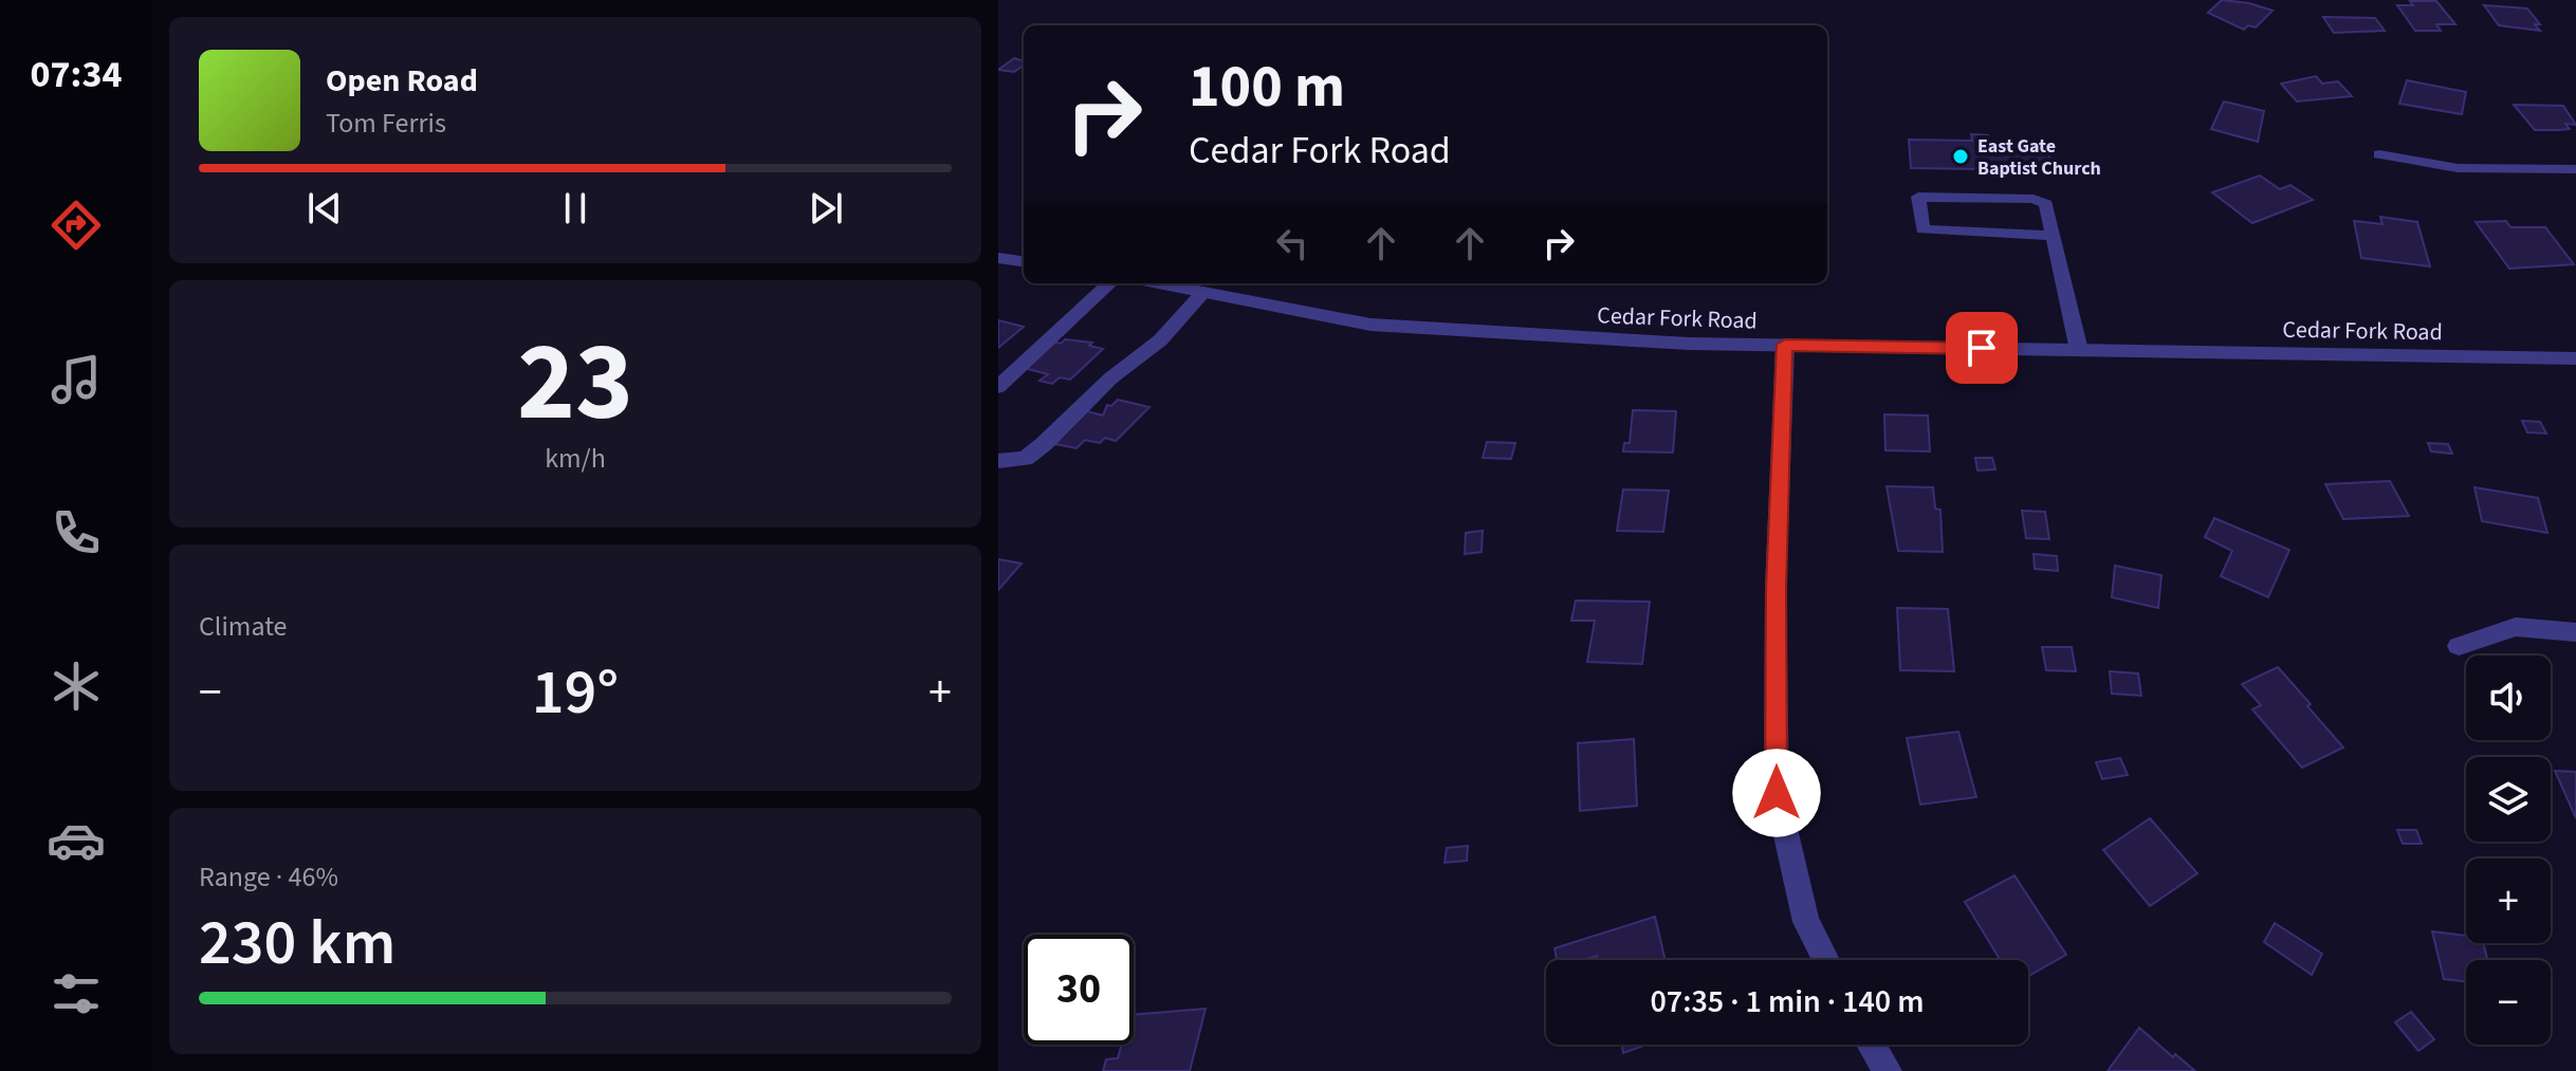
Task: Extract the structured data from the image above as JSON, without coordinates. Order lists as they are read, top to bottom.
{
  "streets": {
    "street": ["Cedar Fork Road"]
  },
  "places": ["East Gate Baptist Church"],
  "page": {
    "tabs": "07:34",
    "turn": ["100 m", "Cedar Fork Road"],
    "song": ["Open Road", "Tom Ferris"],
    "tile": [
      ["23", "km/h"],
      "Climate",
      ["Range · 46%", "230 km"]
    ],
    "map_buttons": ["+", "−"],
    "heat": ["−", "19°", "+"],
    "limit": "30",
    "trip": "07:35 · 1 min · 140 m"
  }
}
